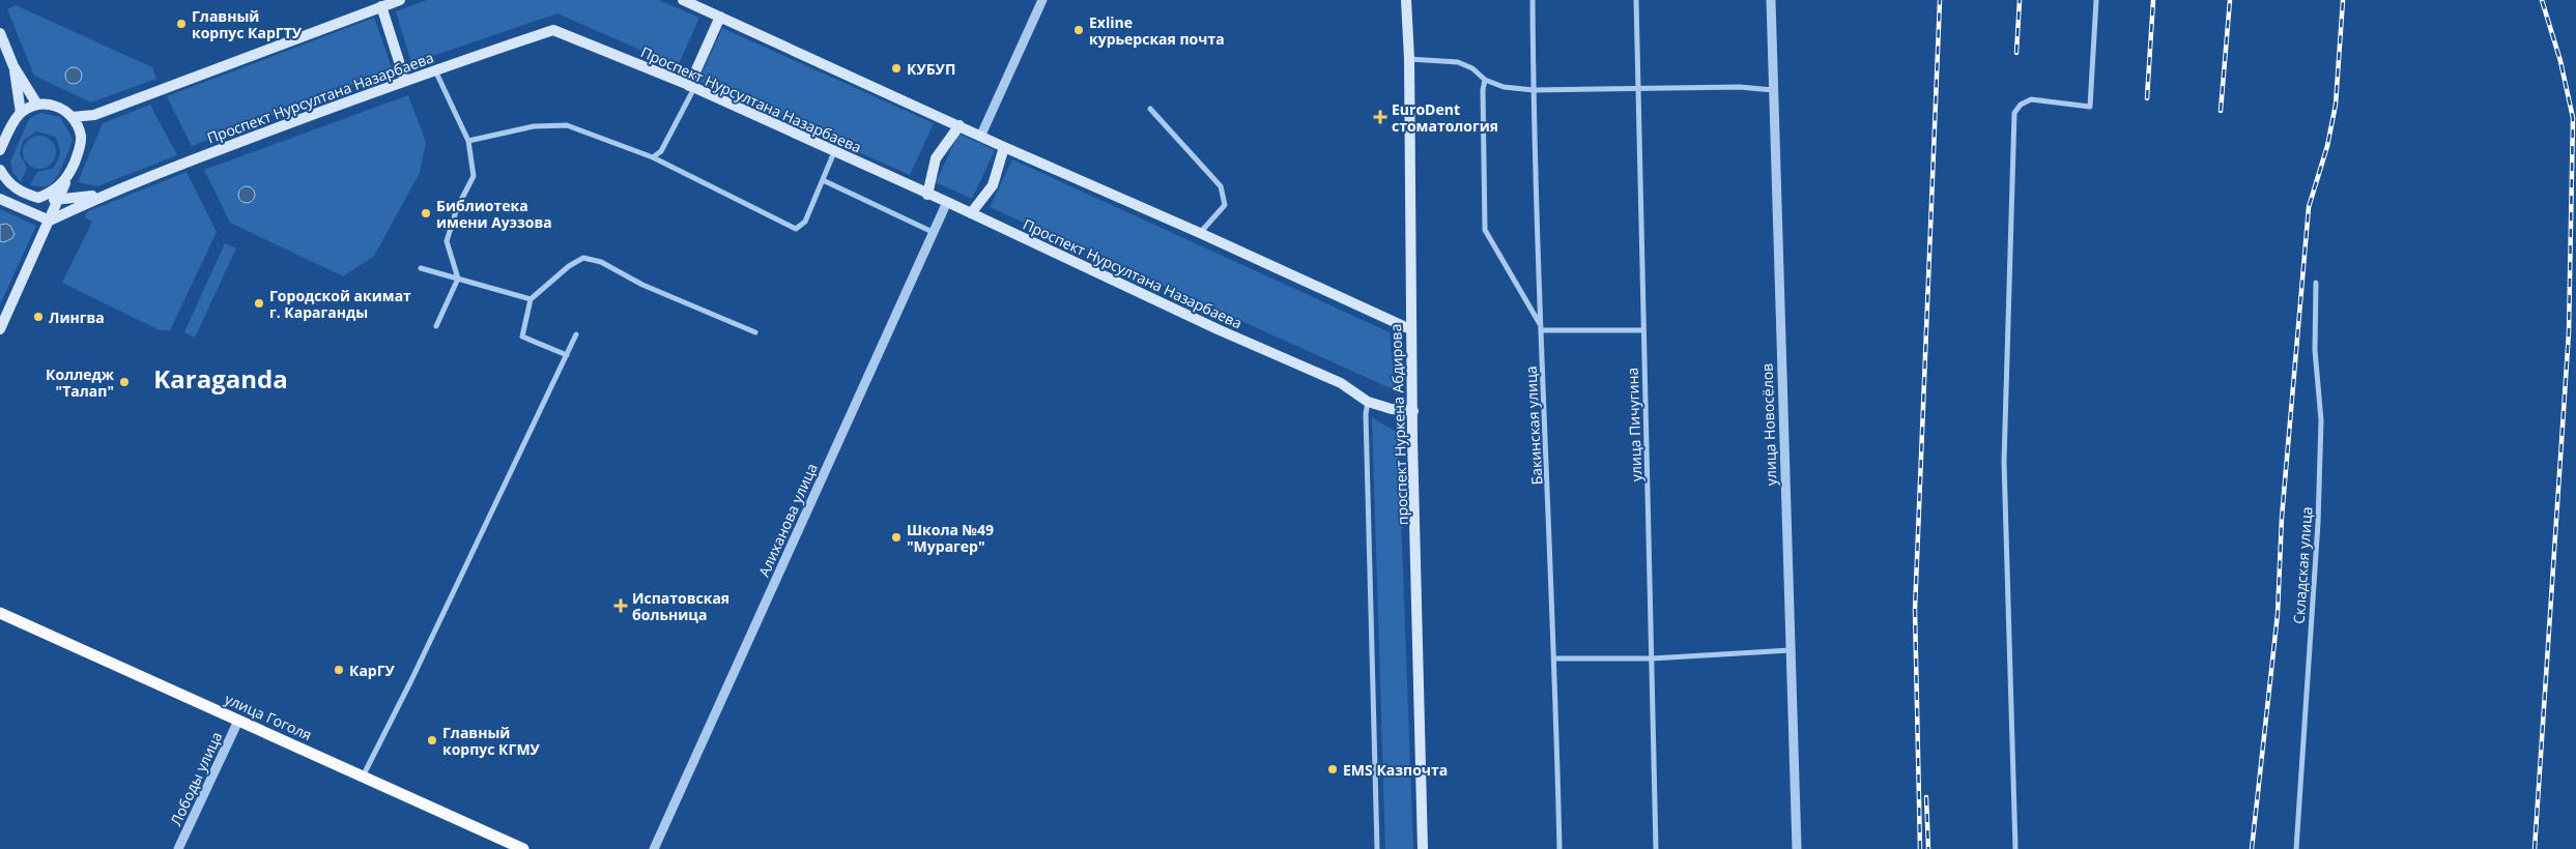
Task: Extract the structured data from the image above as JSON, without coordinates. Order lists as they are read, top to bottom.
{
  "streets": {
    "highway": ["улица Гоголя"],
    "main road": ["Проспект Нурсултана Назарбаева", "проспект Нуркена Абдирова"],
    "street": [
      "улица Пичугина",
      "улица Новосёлов",
      "Бакинская улица",
      "Алиханова улица",
      "Складская улица",
      "Лободы улица"
    ]
  },
  "crossings": [
    ["Проспект Нурсултана Назарбаева", "проспект Нуркена Абдирова"],
    ["Проспект Нурсултана Назарбаева", "Алиханова улица"],
    ["улица Гоголя", "Лободы улица"]
  ],
  "districts": ["Karaganda"],
  "places": {
    "other": [
      "Главный корпус КарГТУ",
      "Exline курьерская почта",
      "КУБУП",
      "Библиотека имени Ауэзова",
      "Городской акимат г. Караганды",
      "Лингва",
      "Колледж \"Талап\"",
      "Школа №49 \"Мурагер\"",
      "КарГУ",
      "Главный корпус КГМУ",
      "EMS Казпочта"
    ],
    "health": ["EuroDent стоматология", "Испатовская больница"]
  }
}
